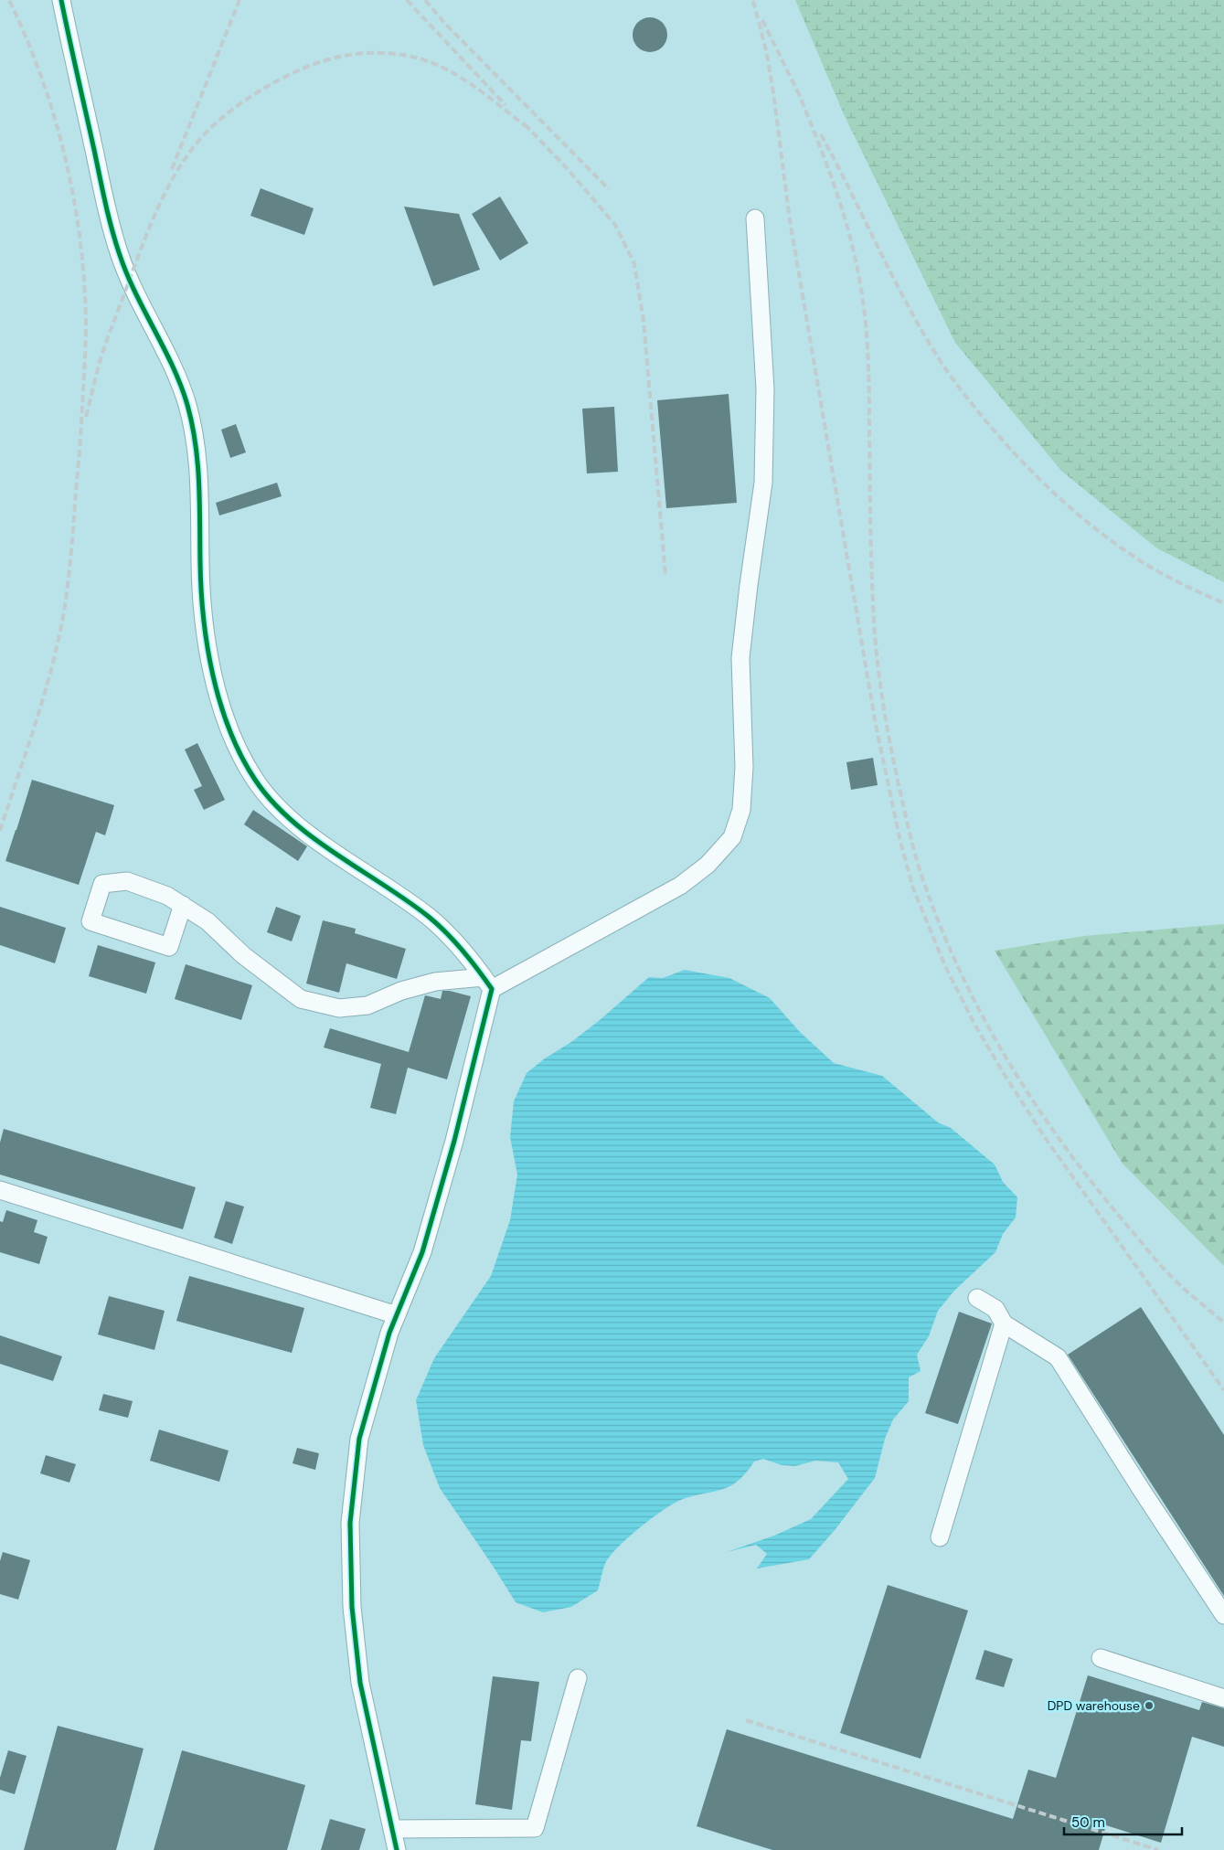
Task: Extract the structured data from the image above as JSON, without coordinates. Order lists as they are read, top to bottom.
{
  "places": ["DPD warehouse"],
  "scale_bar": "50 m"
}
